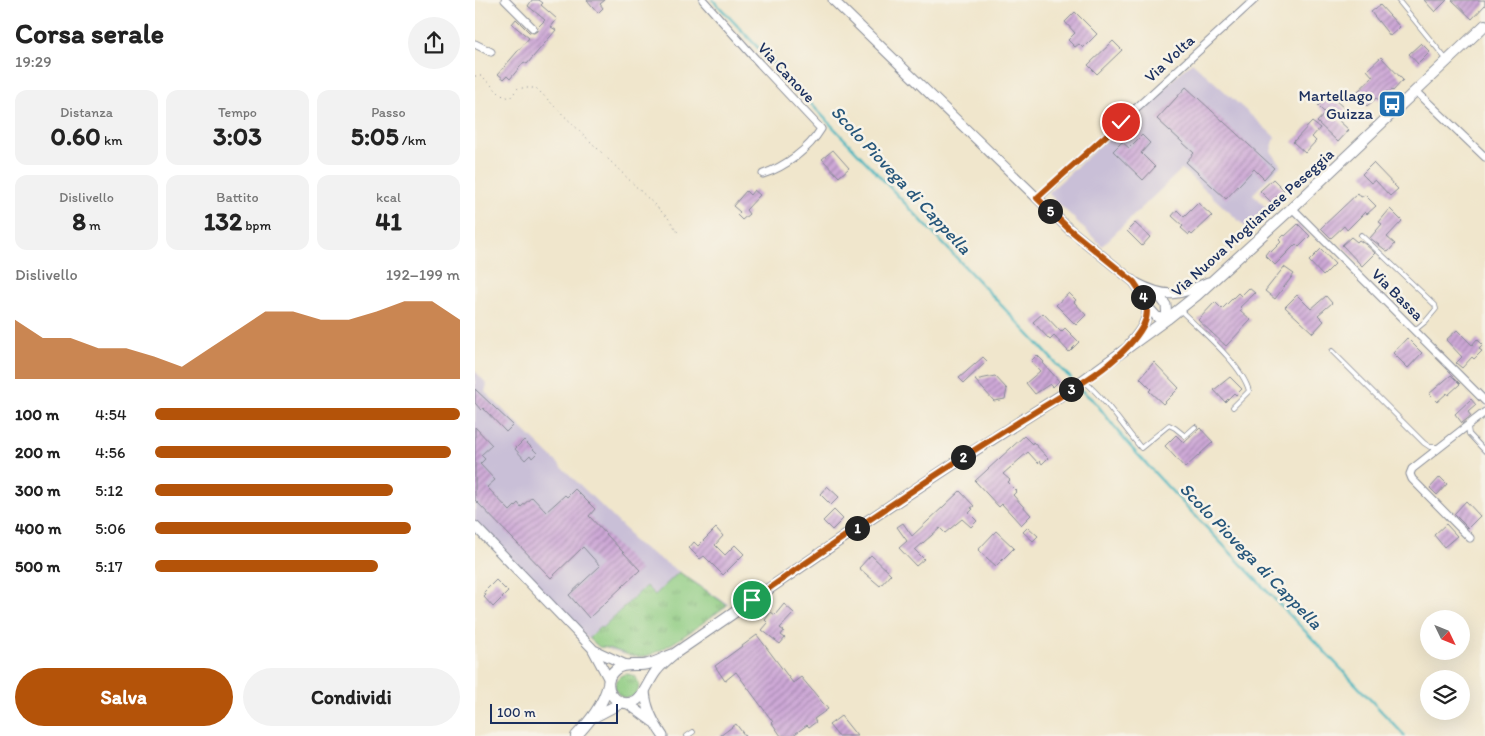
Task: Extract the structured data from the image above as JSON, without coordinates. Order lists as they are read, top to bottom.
{
  "streets": {
    "main road": ["Via Nuova Moglianese Peseggia"],
    "street": ["Via Volta", "Via Canove", "Via Bassa"]
  },
  "crossings": [
    ["Via Nuova Moglianese Peseggia", "Via Bassa"]
  ],
  "water": ["Scolo Piovega di Cappella"],
  "places": {
    "bus stop": ["Martellago Guizza"]
  },
  "scale_bar": "100 m",
  "north": "bottom right",
  "page": {
    "heading": ["Corsa serale", "19:29"],
    "stats": [
      ["Distanza", "0.60 km"],
      ["Tempo", "3:03"],
      ["Passo", "5:05 /km"],
      ["Dislivello", "8 m"],
      ["Battito", "132 bpm"],
      ["kcal", "41"]
    ],
    "pins": [
      "5",
      "4",
      "3",
      "2",
      "1"
    ],
    "chart": ["Dislivello", "192–199 m"],
    "list": [
      {
        "name": "100 m",
        "note": "4:54"
      },
      {
        "name": "200 m",
        "note": "4:56"
      },
      {
        "name": "300 m",
        "note": "5:12"
      },
      {
        "name": "400 m",
        "note": "5:06"
      },
      {
        "name": "500 m",
        "note": "5:17"
      }
    ],
    "buttons": ["Salva", "Condividi"],
    "scale": "100 m"
  }
}
